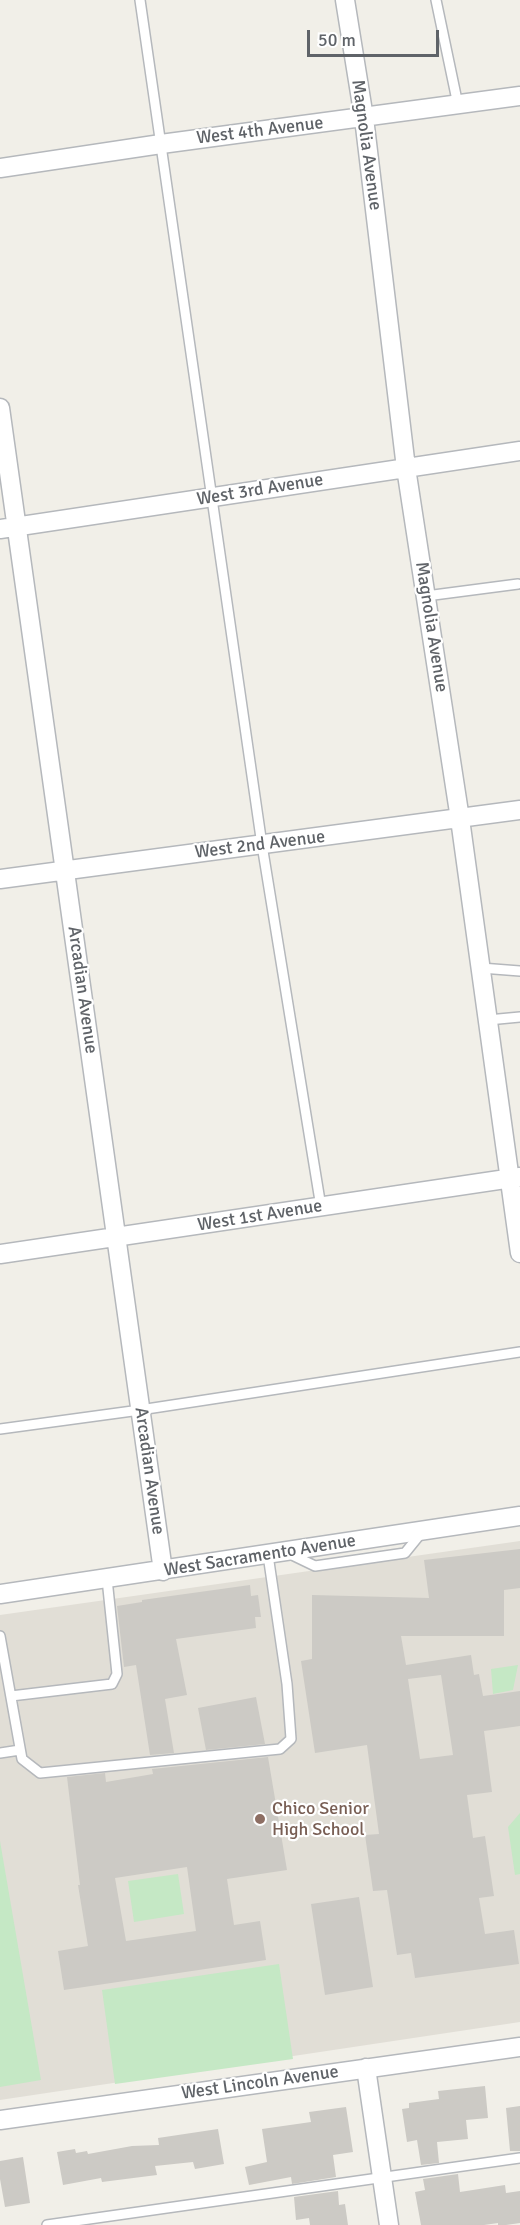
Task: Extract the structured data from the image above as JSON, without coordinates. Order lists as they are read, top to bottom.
{
  "streets": {
    "street": [
      "West 4th Avenue",
      "Magnolia Avenue",
      "West 3rd Avenue",
      "West 2nd Avenue",
      "Arcadian Avenue",
      "West 1st Avenue",
      "West Sacramento Avenue",
      "West Lincoln Avenue"
    ]
  },
  "crossings": [
    ["West 4th Avenue", "Magnolia Avenue"],
    ["Magnolia Avenue", "West 3rd Avenue"],
    ["Magnolia Avenue", "West 2nd Avenue"],
    ["Magnolia Avenue", "West 1st Avenue"],
    ["West 3rd Avenue", "Arcadian Avenue"],
    ["West 2nd Avenue", "Arcadian Avenue"],
    ["Arcadian Avenue", "West 1st Avenue"],
    ["Arcadian Avenue", "West Sacramento Avenue"]
  ],
  "places": ["Chico Senior High School"],
  "scale_bar": "50 m"
}
